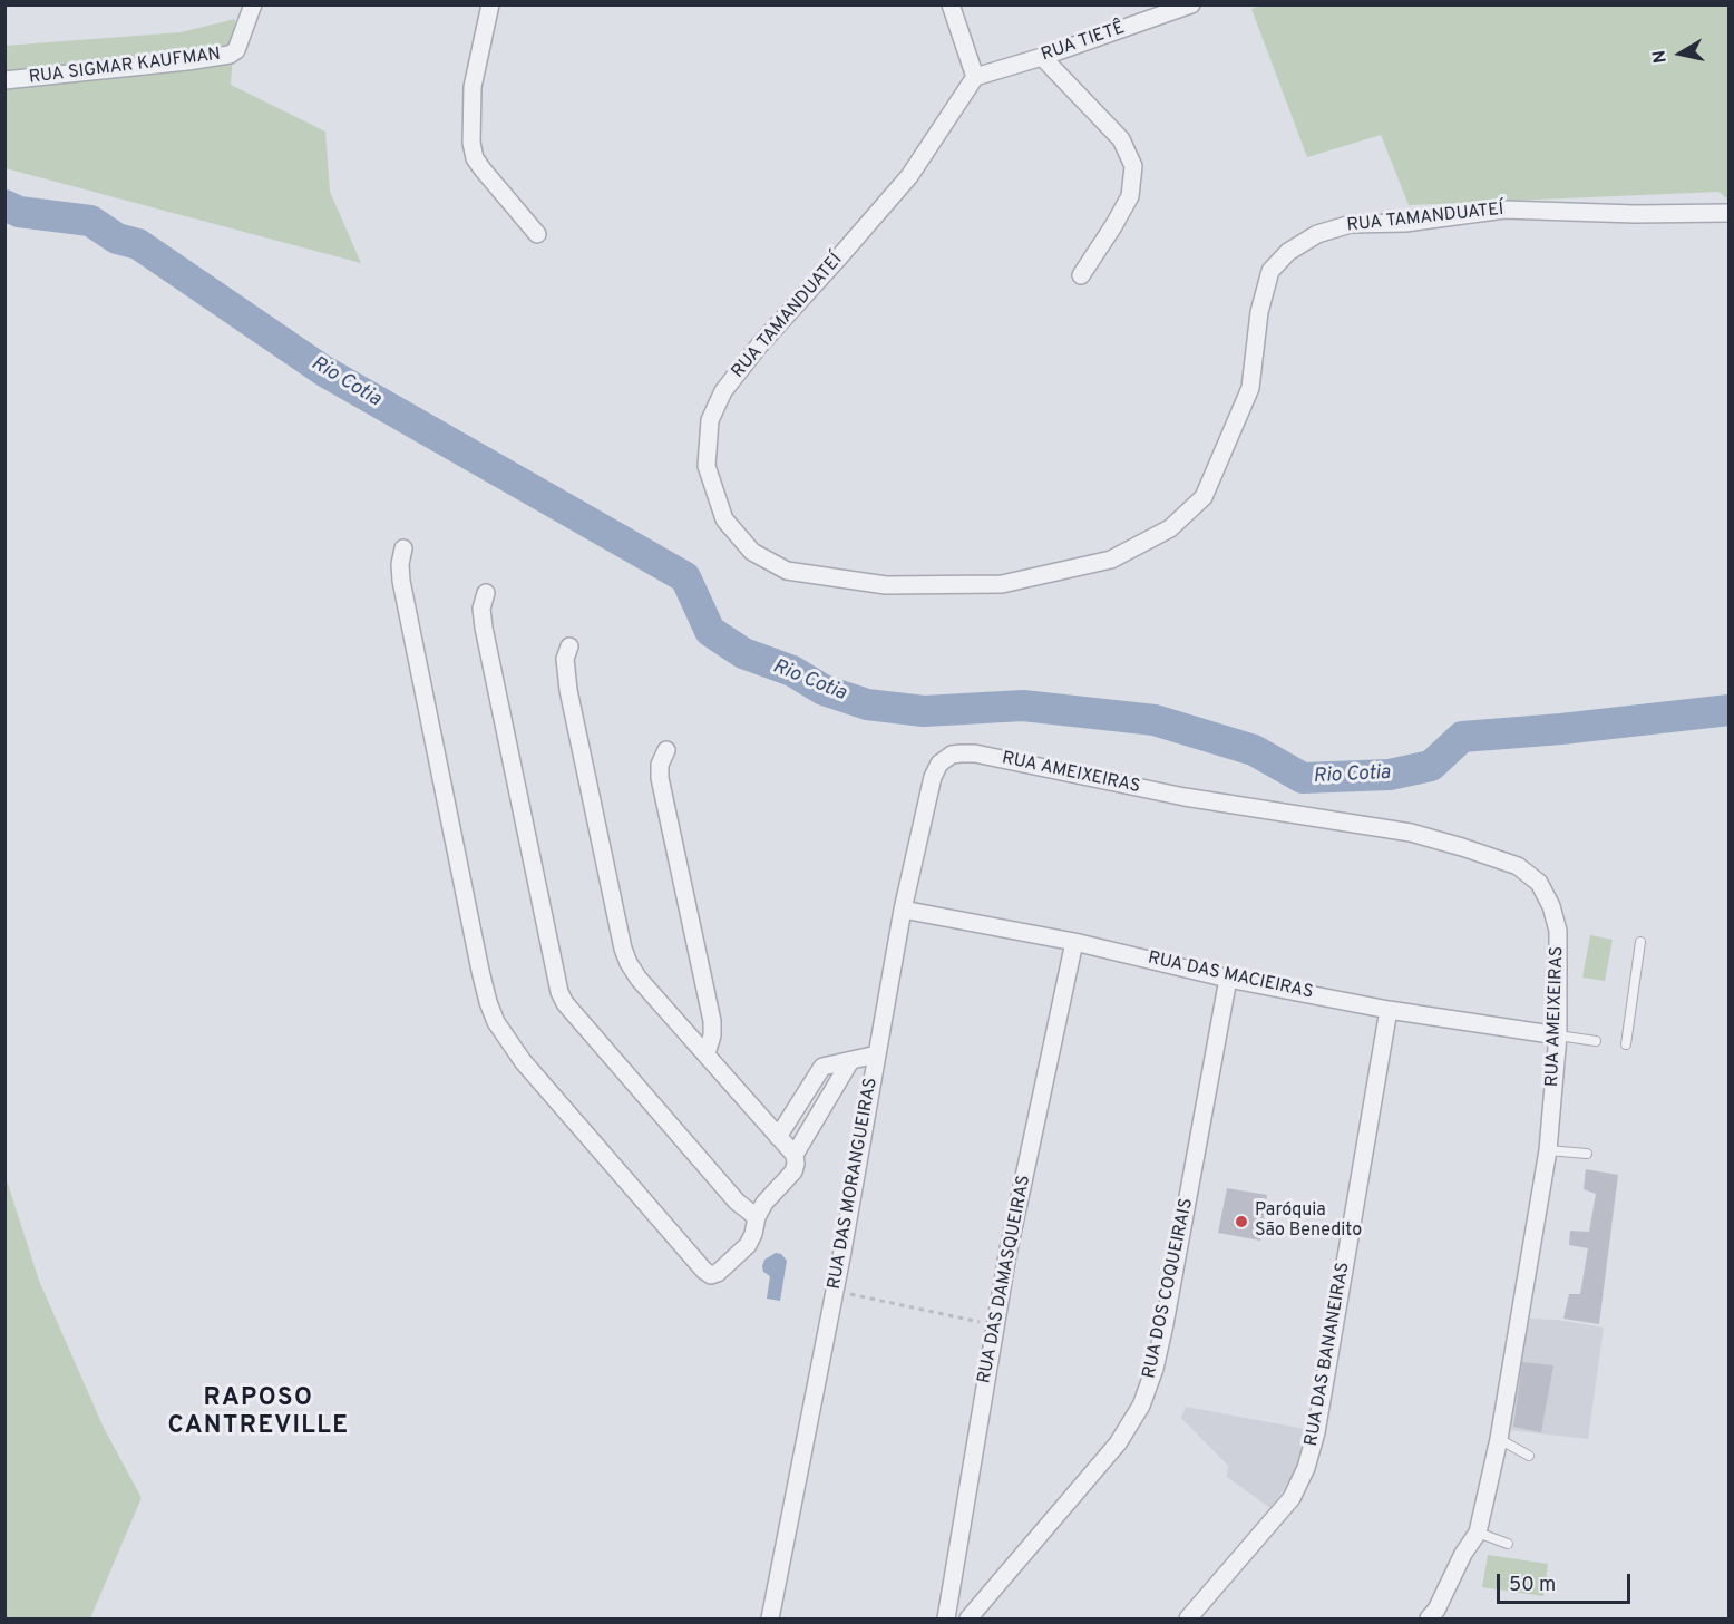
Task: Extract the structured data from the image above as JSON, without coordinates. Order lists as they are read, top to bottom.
{
  "streets": {
    "street": [
      "RUA TIETÊ",
      "RUA SIGMAR KAUFMAN",
      "RUA TAMANDUATEÍ",
      "RUA AMEIXEIRAS",
      "RUA DAS MACIEIRAS",
      "RUA DAS MORANGUEIRAS",
      "RUA DAS DAMASQUEIRAS",
      "RUA DOS COQUEIRAIS",
      "RUA DAS BANANEIRAS"
    ]
  },
  "crossings": [
    ["RUA TIETÊ", "RUA TAMANDUATEÍ"],
    ["RUA AMEIXEIRAS", "RUA DAS MACIEIRAS"],
    ["RUA AMEIXEIRAS", "RUA DAS MORANGUEIRAS"],
    ["RUA DAS MACIEIRAS", "RUA DAS MORANGUEIRAS"],
    ["RUA DAS MACIEIRAS", "RUA DAS DAMASQUEIRAS"],
    ["RUA DAS MACIEIRAS", "RUA DOS COQUEIRAIS"],
    ["RUA DAS MACIEIRAS", "RUA DAS BANANEIRAS"]
  ],
  "districts": ["RAPOSO CANTREVILLE"],
  "water": ["Rio Cotia"],
  "places": ["Paróquia São Benedito"],
  "scale_bar": "50 m",
  "north": "left"
}
